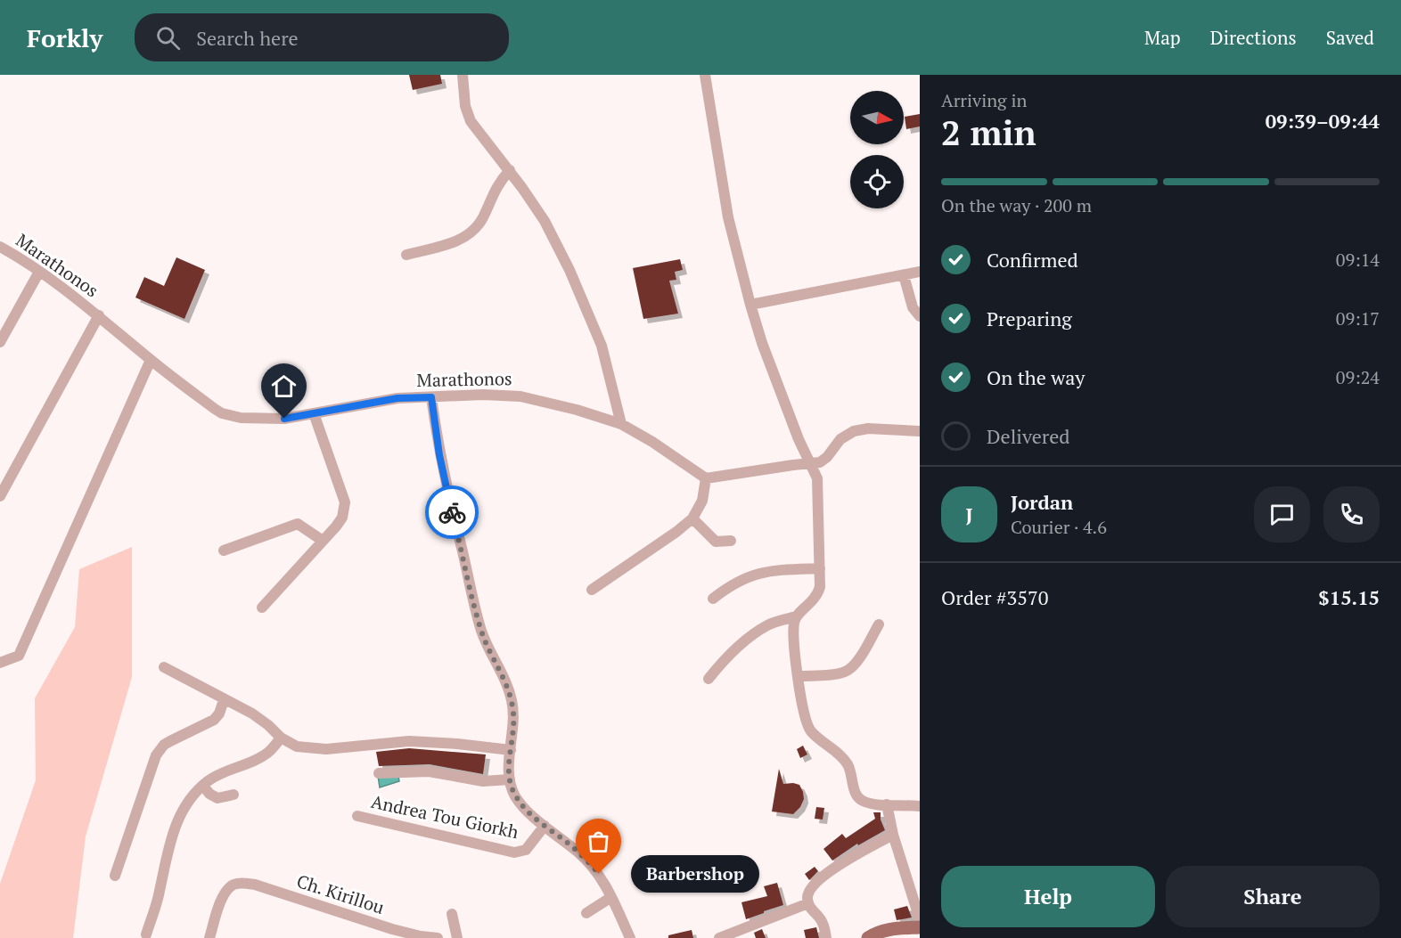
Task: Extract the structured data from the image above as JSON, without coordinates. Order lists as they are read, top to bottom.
{
  "streets": {
    "street": ["Marathonos", "Andrea Tou Giorkh", "Ch. Kirillou"]
  },
  "places": ["Barbershop"],
  "north": "right",
  "page": {
    "header": "Forkly",
    "search": "Search here",
    "nav": ["Map", "Directions", "Saved"],
    "heading": ["2 min", "Arriving in", "09:39–09:44"],
    "panel": [
      "Jordan",
      "Courier · 4.6",
      "Order #3570",
      "$15.15"
    ],
    "bar": "On the way · 200 m",
    "list": [
      ["Confirmed", "09:14"],
      ["Preparing", "09:17"],
      ["On the way", "09:24"],
      "Delivered"
    ],
    "round": "J",
    "bubble": "Barbershop",
    "buttons": ["Help", "Share"]
  }
}
